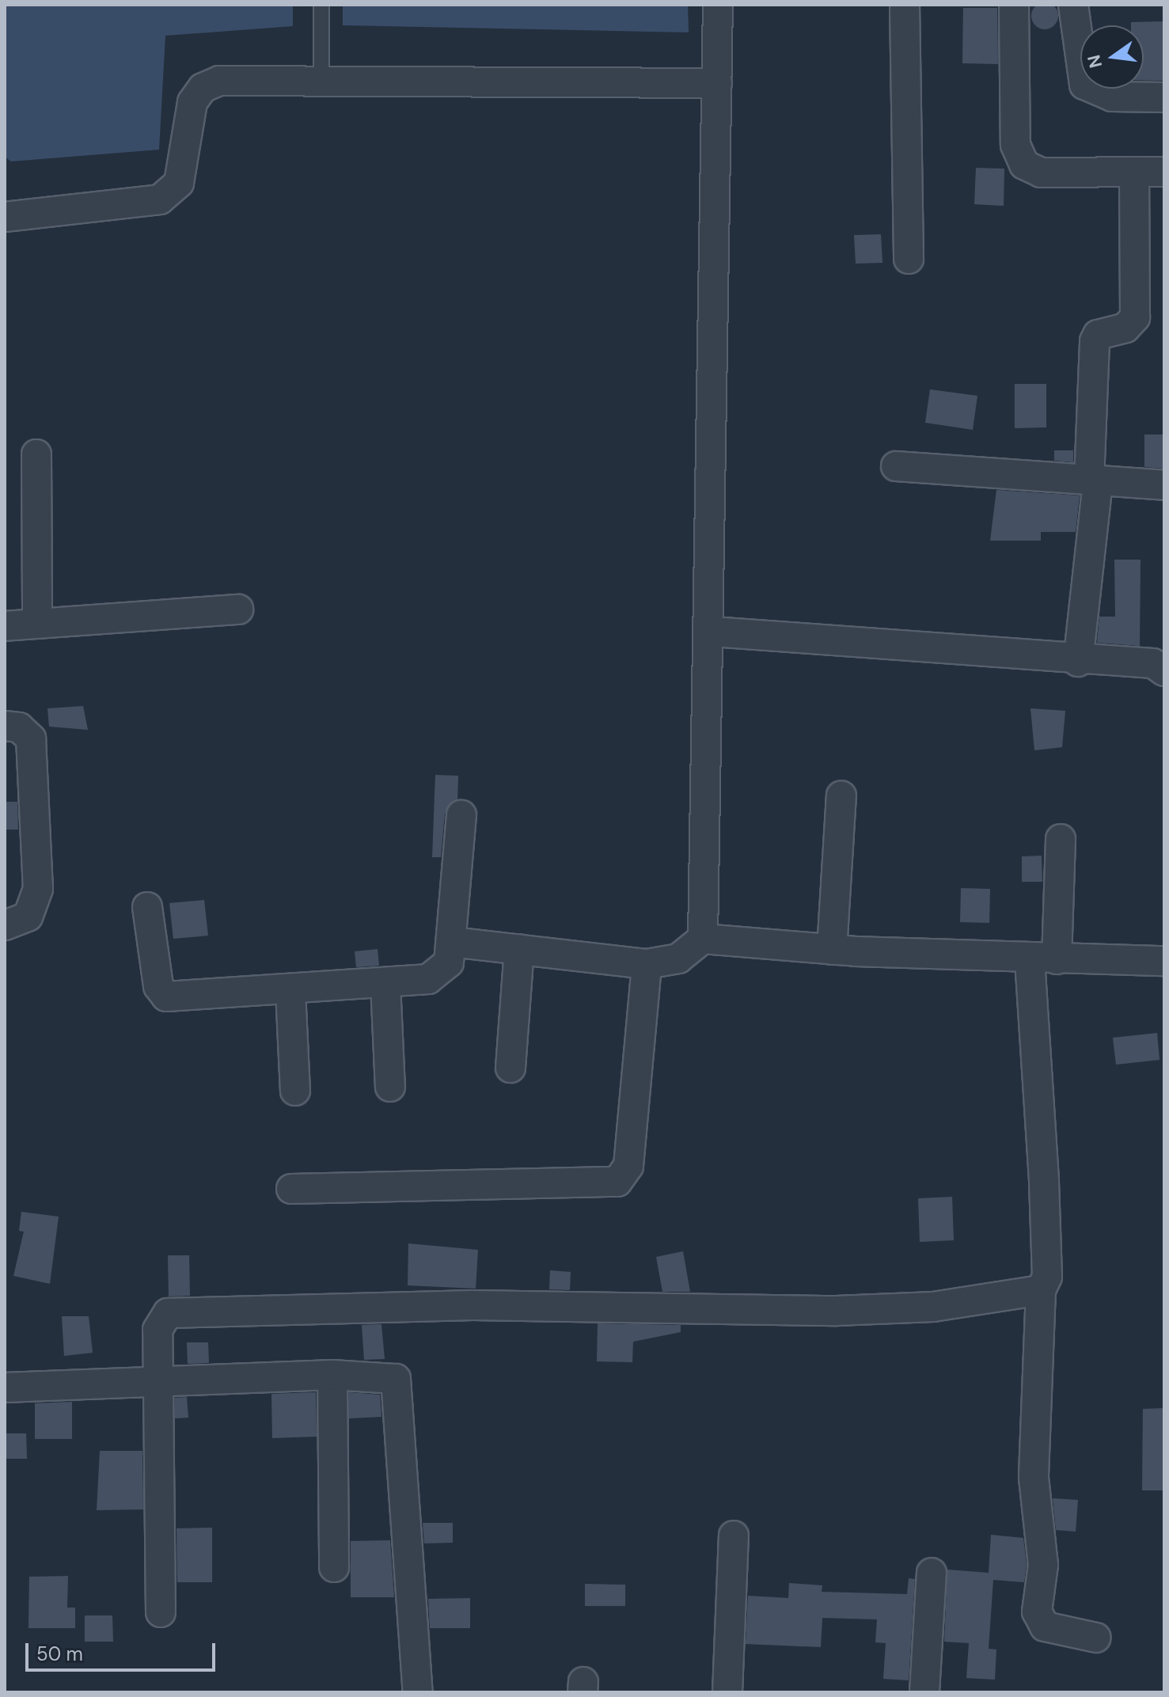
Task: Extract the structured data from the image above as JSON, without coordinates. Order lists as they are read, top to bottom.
{
  "scale_bar": "50 m",
  "north": "left"
}
